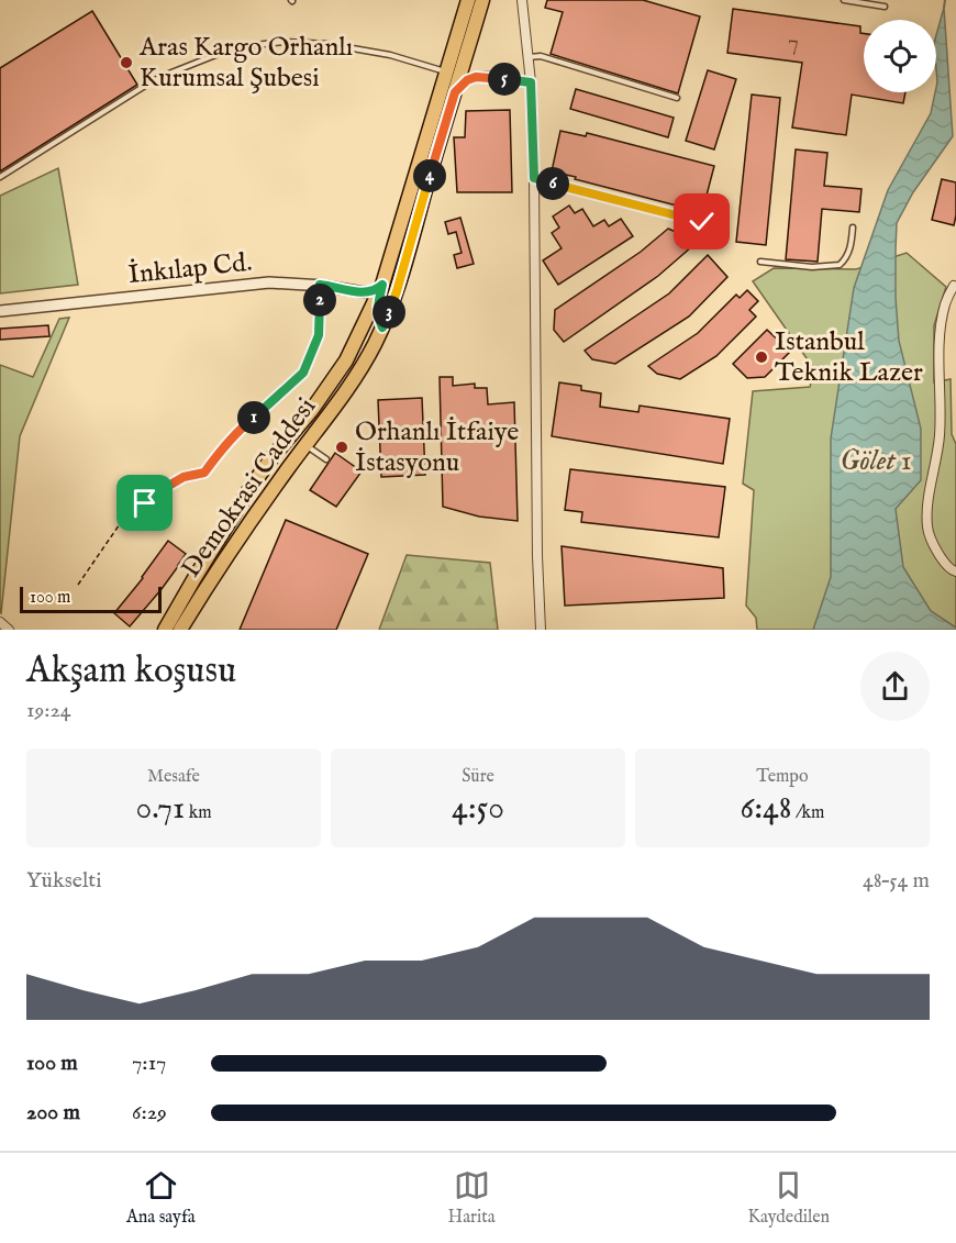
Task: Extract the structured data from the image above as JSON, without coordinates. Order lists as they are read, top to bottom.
{
  "streets": {
    "main road": ["Demokrasi Caddesi"],
    "street": ["İnkılap Cd."]
  },
  "crossings": [
    ["İnkılap Cd.", "Demokrasi Caddesi"]
  ],
  "water": ["Gölet 1"],
  "places": ["Aras Kargo Orhanlı Kurumsal Şubesi", "Istanbul Teknik Lazer", "Orhanlı İtfaiye İstasyonu"],
  "house_numbers": ["7"],
  "scale_bar": "100 m",
  "page": {
    "pins": [
      "5",
      "4",
      "6",
      "2",
      "3",
      "1"
    ],
    "scale": "100 m",
    "heading": ["Akşam koşusu", "19:24"],
    "stats": [
      ["Mesafe", "0.71 km"],
      ["Süre", "4:50"],
      ["Tempo", "6:48 /km"]
    ],
    "chart": ["Yükselti", "48–54 m"],
    "list": [
      {
        "name": "100 m",
        "note": "7:17"
      },
      {
        "name": "200 m",
        "note": "6:29"
      }
    ],
    "tabs": ["Ana sayfa", "Harita", "Kaydedilen"]
  }
}
